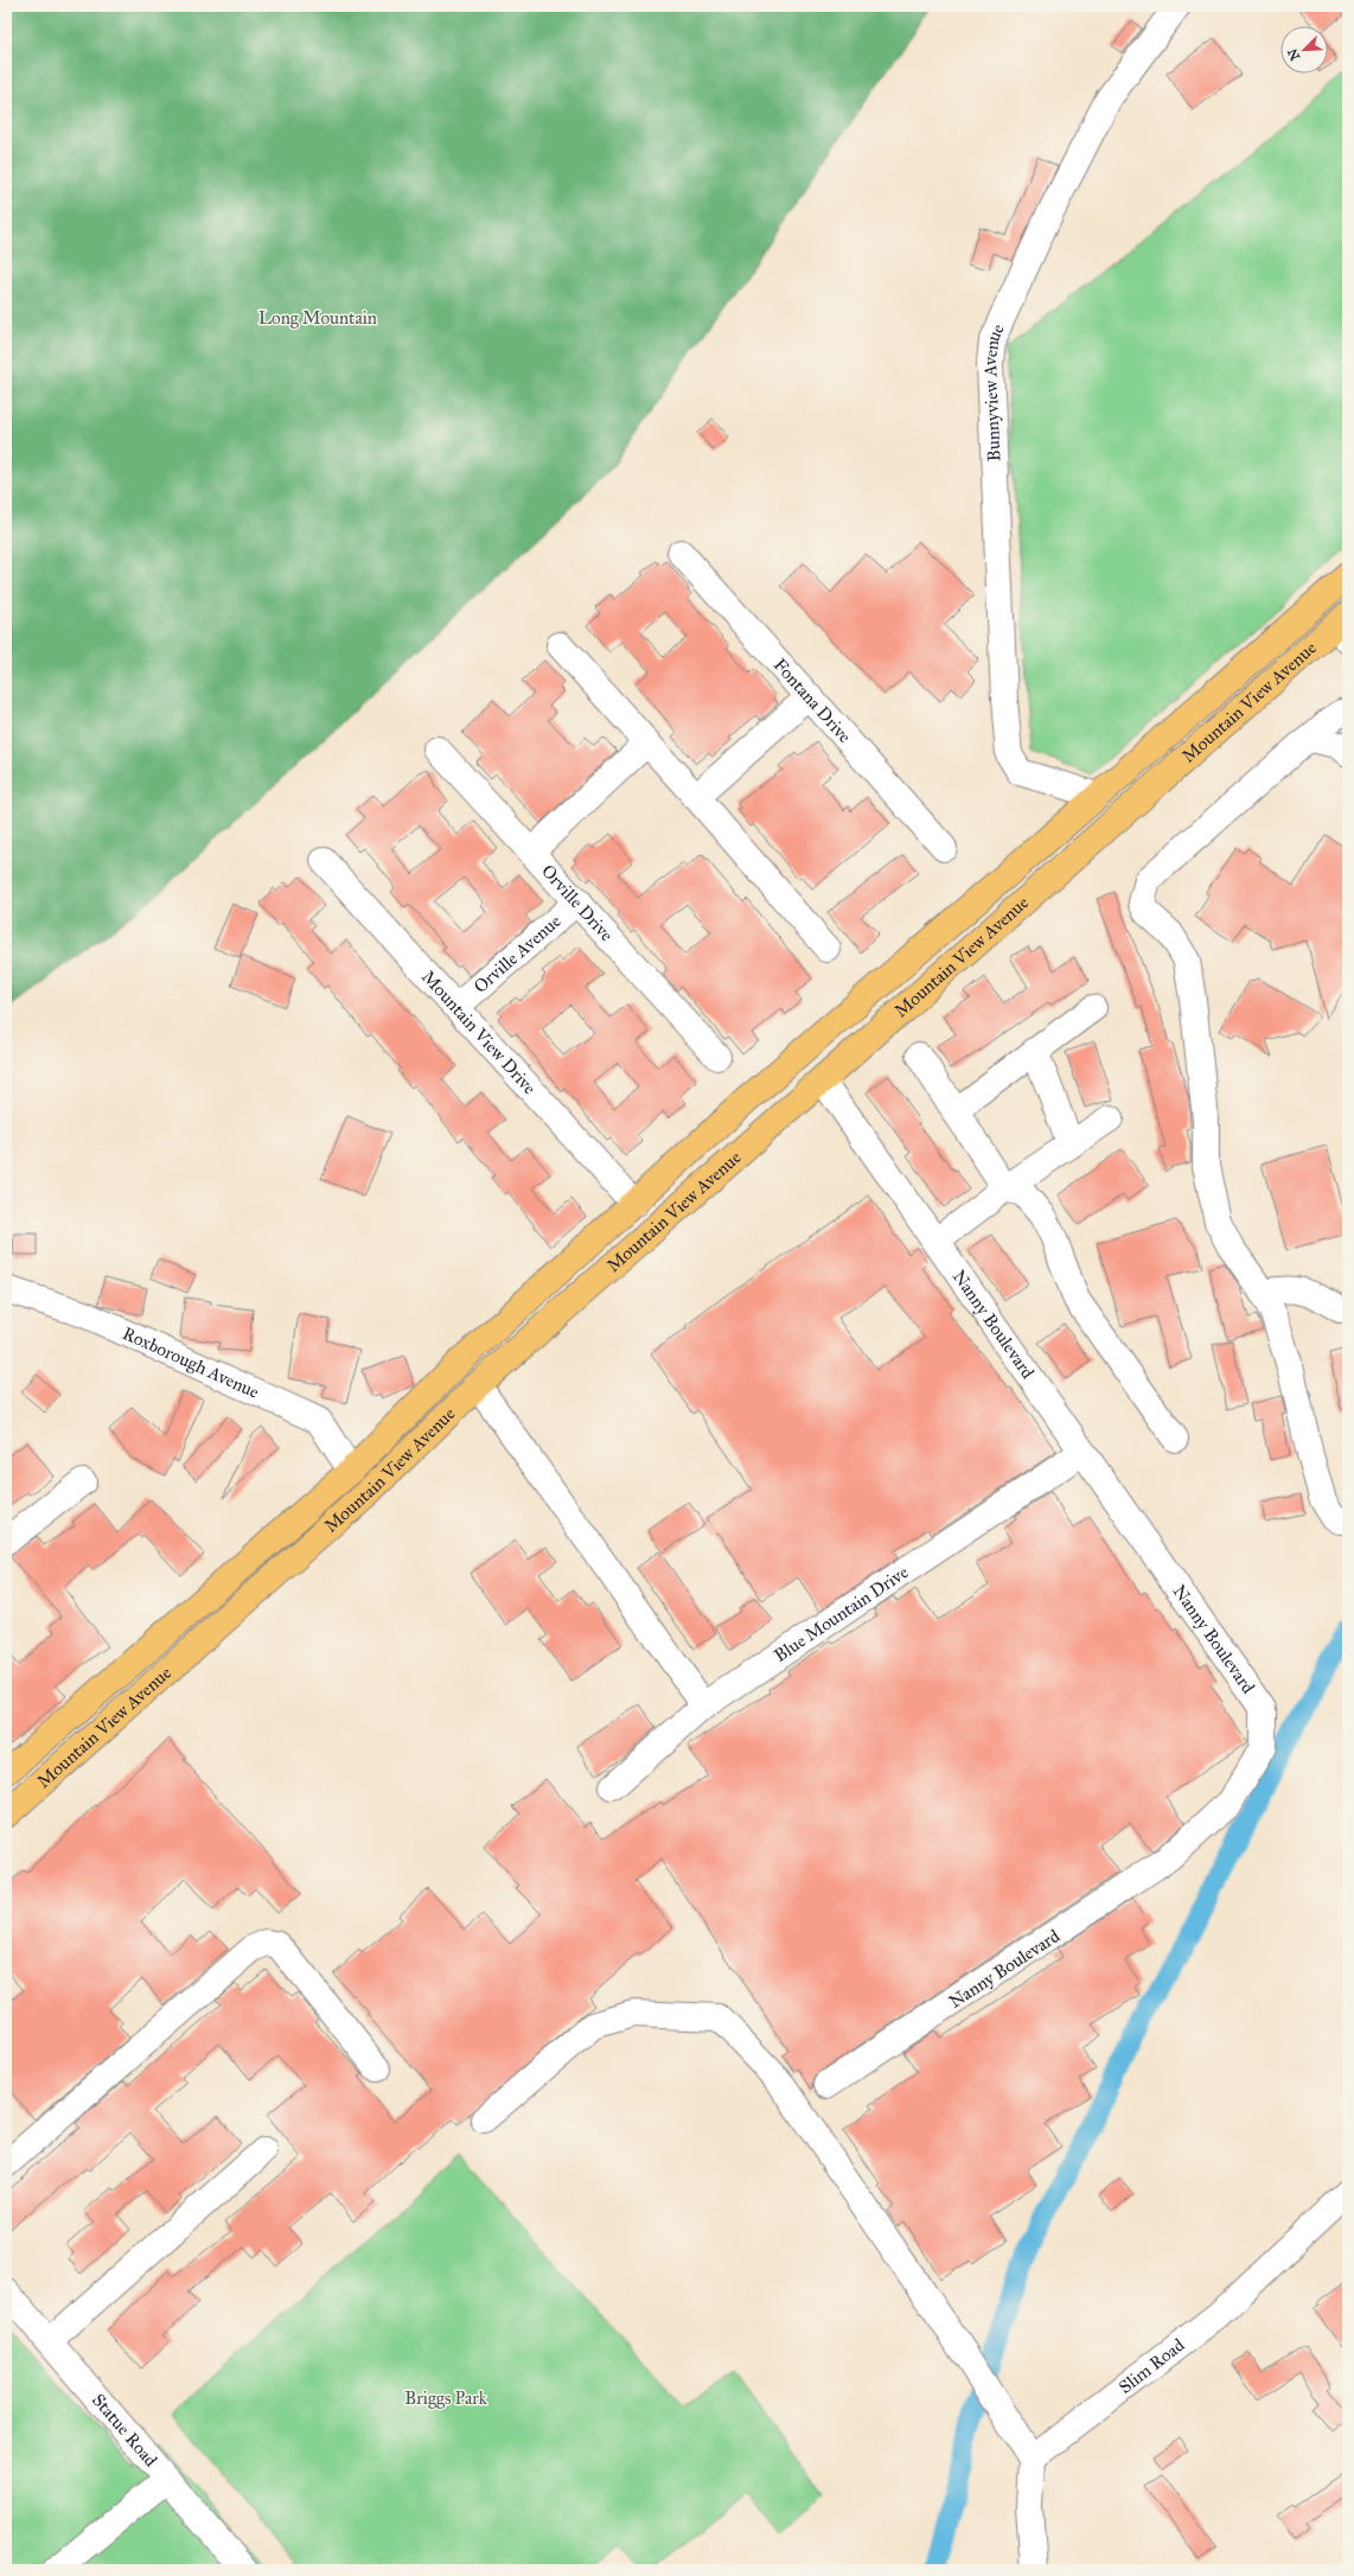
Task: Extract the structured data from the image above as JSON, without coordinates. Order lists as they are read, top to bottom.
{
  "streets": {
    "main road": ["Mountain View Avenue"],
    "street": [
      "Bunnyview Avenue",
      "Fontana Drive",
      "Orville Drive",
      "Orville Avenue",
      "Mountain View Drive",
      "Nanny Boulevard",
      "Roxborough Avenue",
      "Blue Mountain Drive",
      "Slim Road",
      "Statue Road"
    ]
  },
  "crossings": [
    ["Bunnyview Avenue", "Mountain View Avenue"],
    ["Mountain View Avenue", "Mountain View Drive"],
    ["Mountain View Avenue", "Nanny Boulevard"],
    ["Mountain View Avenue", "Roxborough Avenue"],
    ["Orville Drive", "Orville Avenue"],
    ["Orville Avenue", "Mountain View Drive"],
    ["Nanny Boulevard", "Blue Mountain Drive"]
  ],
  "parks": ["Long Mountain", "Briggs Park"],
  "north": "bottom left"
}
